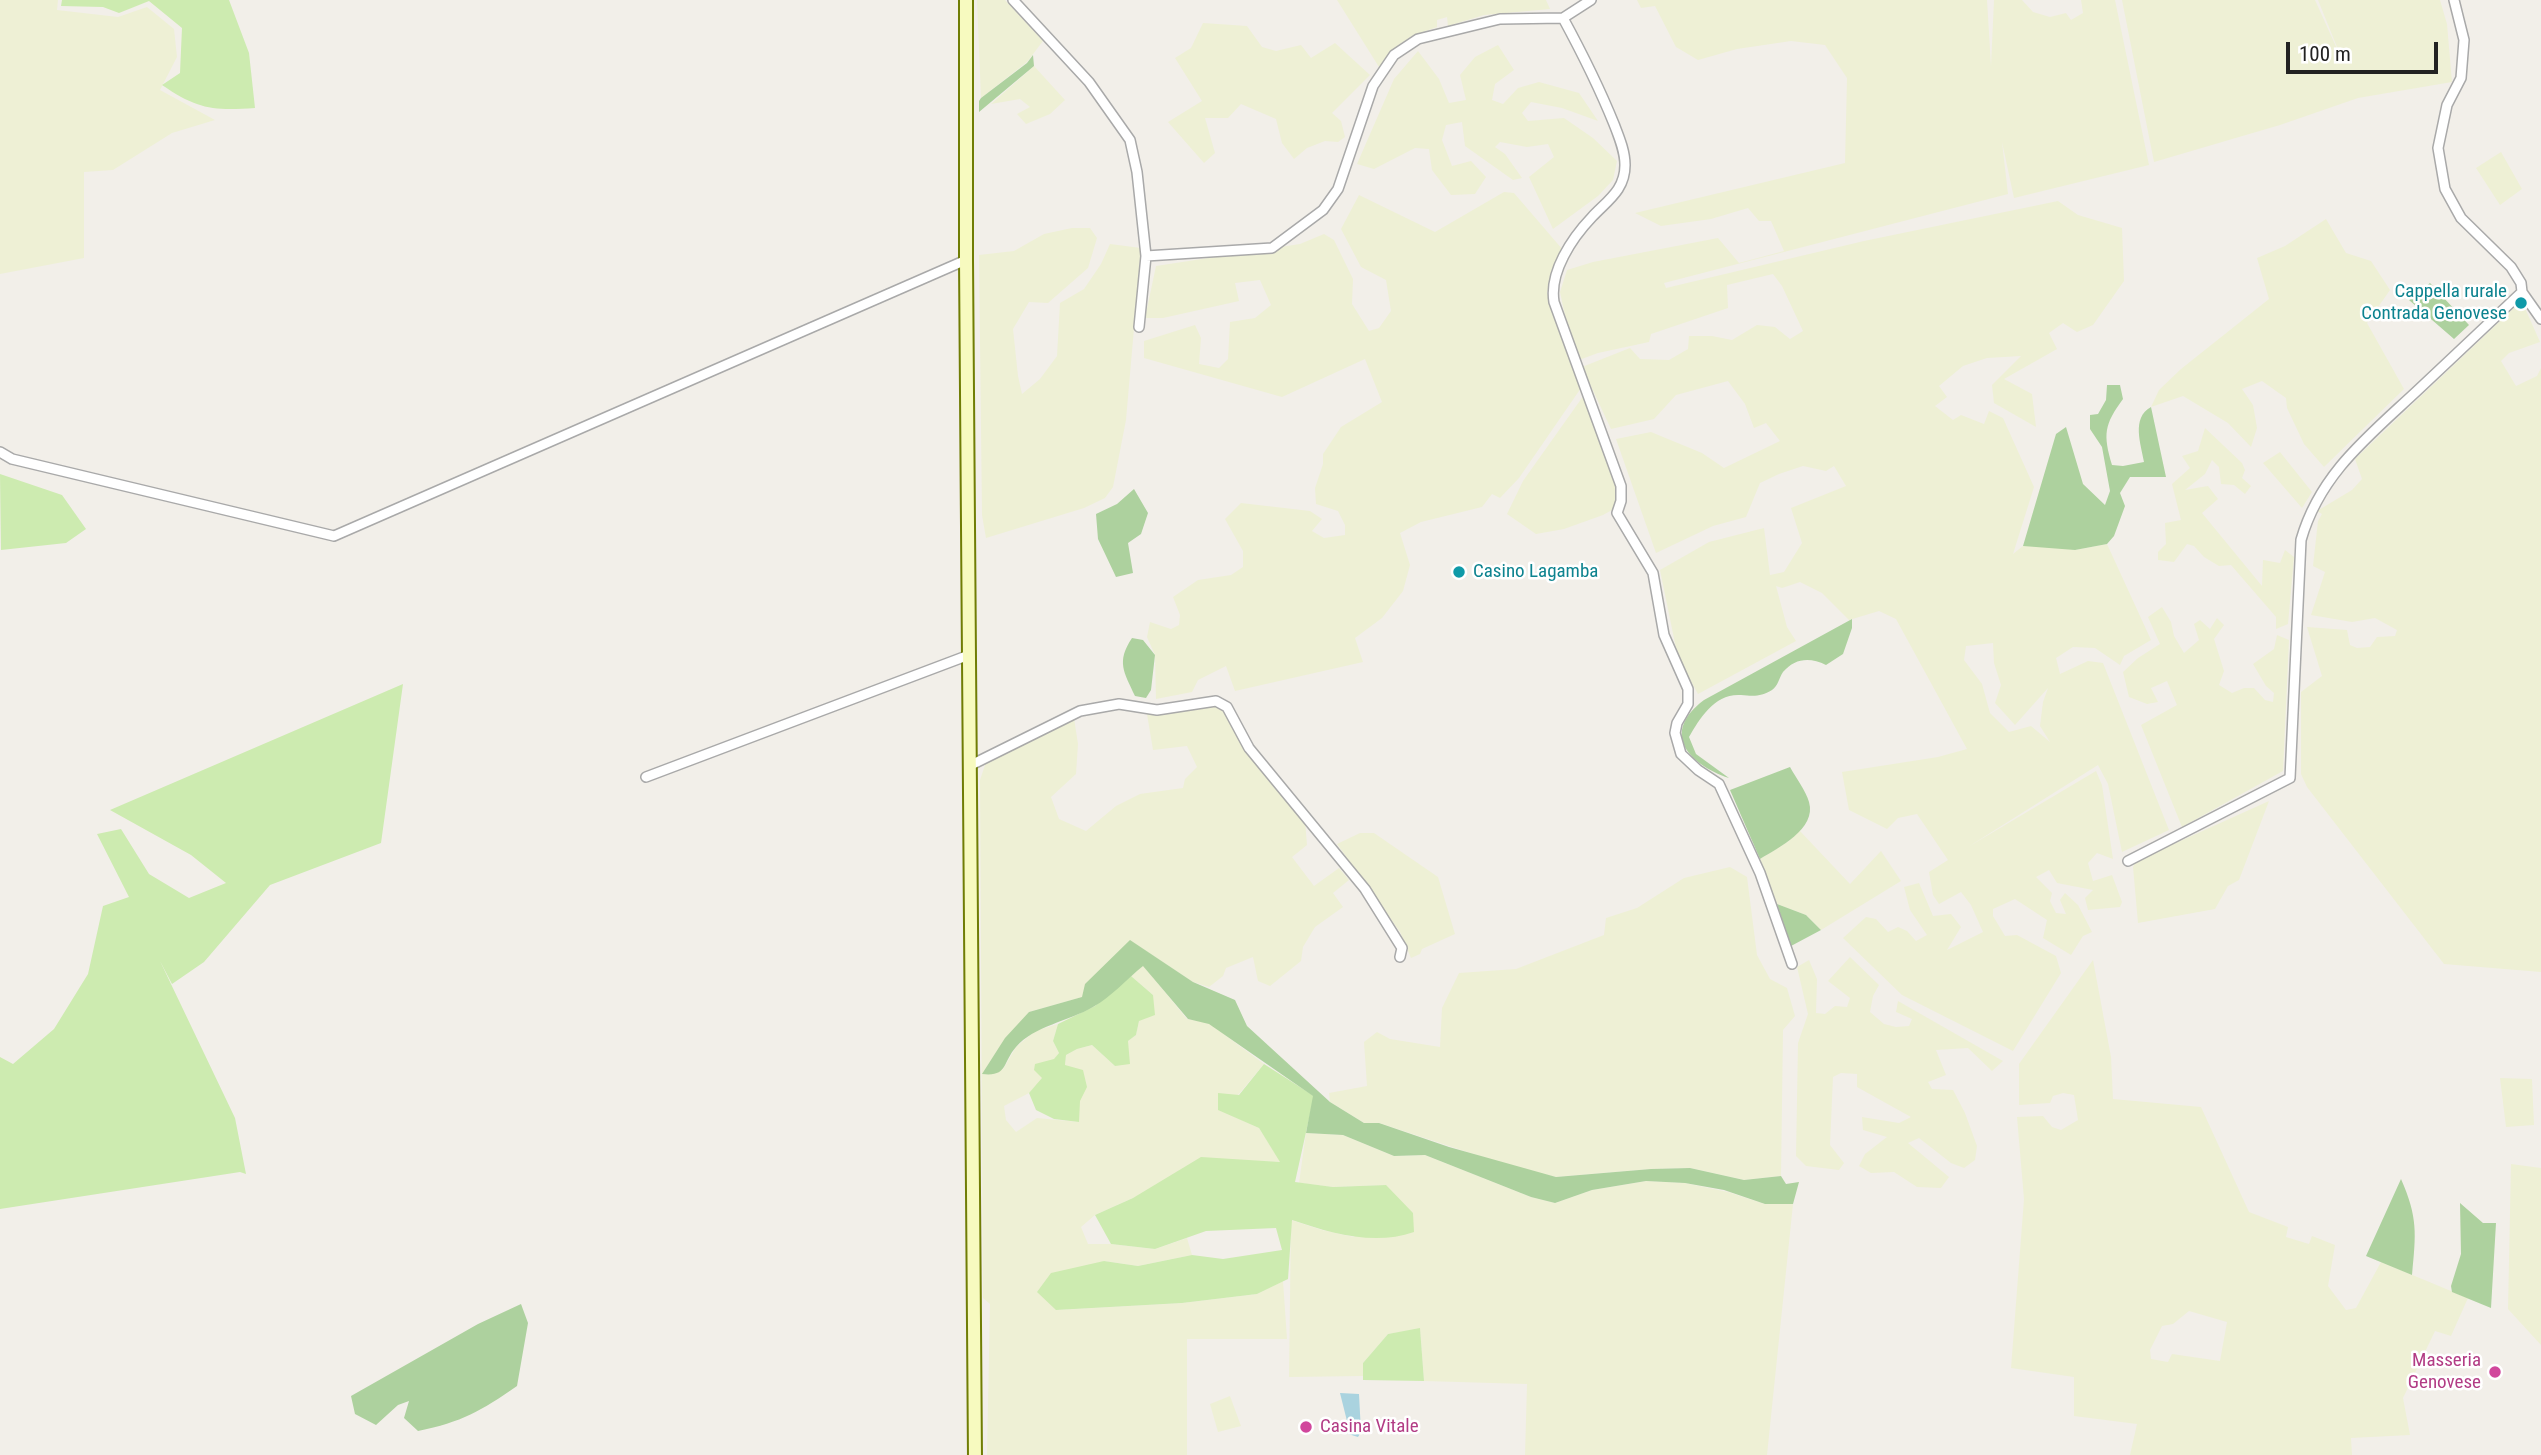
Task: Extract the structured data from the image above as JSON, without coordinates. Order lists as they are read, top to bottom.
{
  "places": [
    "Cappella rurale Contrada Genovese",
    "Casino Lagamba",
    "Masseria Genovese",
    "Casina Vitale"
  ],
  "scale_bar": "100 m"
}
